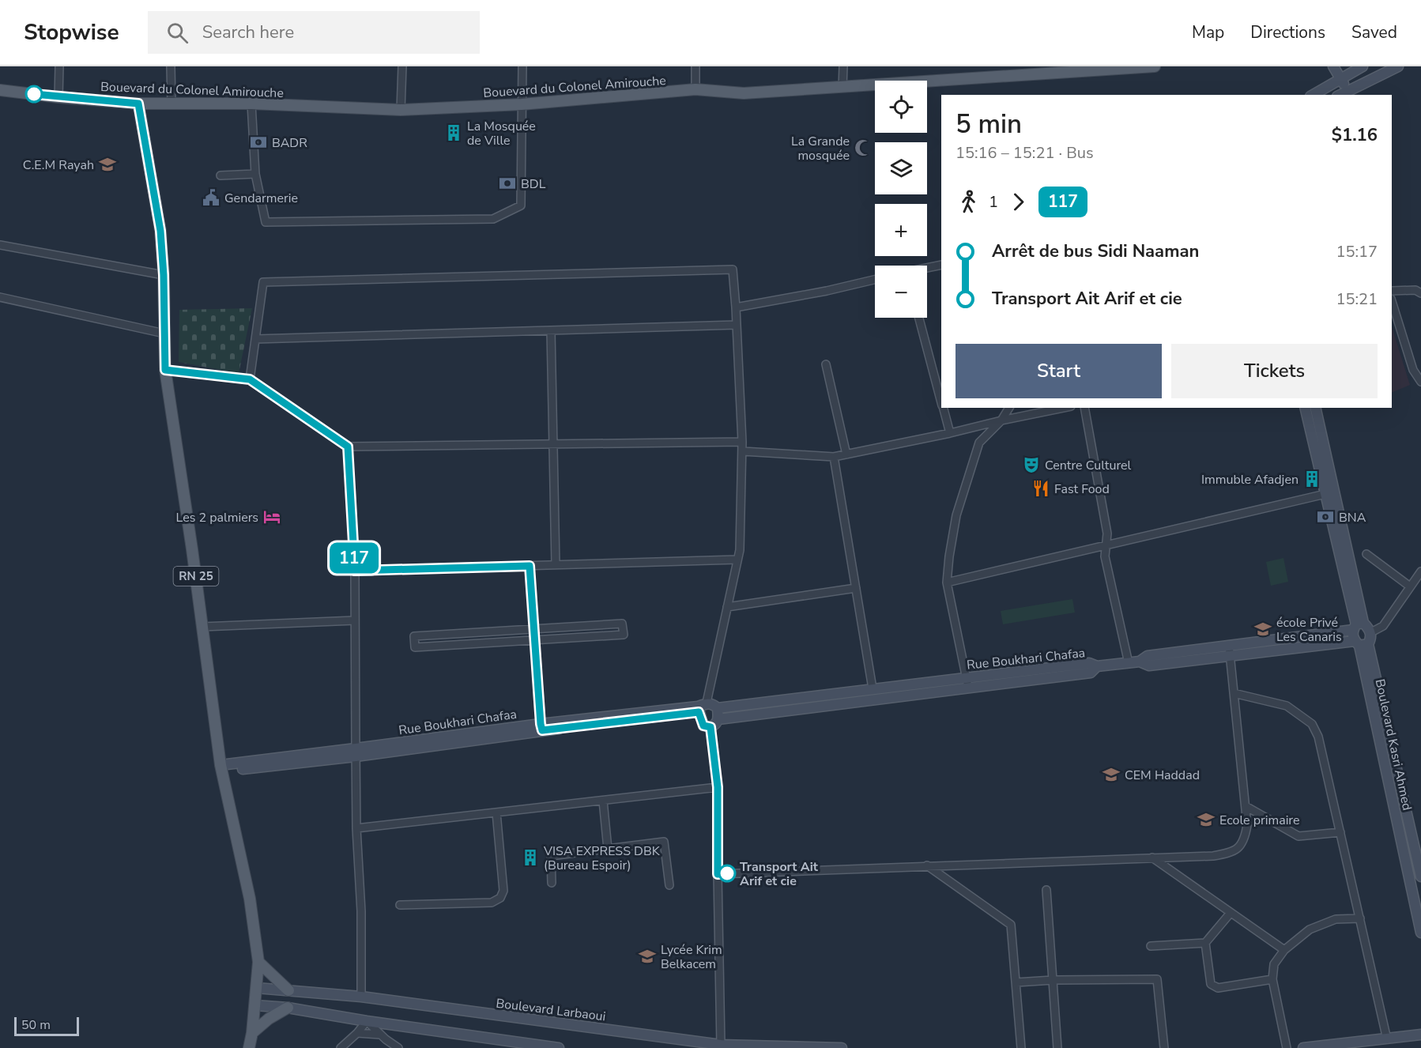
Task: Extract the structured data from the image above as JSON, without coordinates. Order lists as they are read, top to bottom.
{
  "streets": {
    "main road": [
      "Bouevard du Colonel Amirouche",
      "RN 25",
      "Rue Boukhari Chafaa",
      "Boulevard Kasri Ahmed",
      "Boulevard Larbaoui"
    ]
  },
  "crossings": [
    ["Bouevard du Colonel Amirouche", "RN 25"],
    ["RN 25", "Rue Boukhari Chafaa"],
    ["RN 25", "Boulevard Larbaoui"]
  ],
  "places": {
    "building": ["La Mosquée de Ville", "Immuble Afadjen", "VISA EXPRESS DBK (Bureau Espoir)"],
    "bank": ["BADR", "BDL", "BNA"],
    "mosque": ["La Grande mosquée"],
    "school or university": [
      "C.E.M Rayah",
      "école Privé Les Canaris",
      "CEM Haddad",
      "Ecole primaire",
      "Lycée Krim Belkacem"
    ],
    "public building": ["Gendarmerie"],
    "theatre": ["Centre Culturel"],
    "restaurant": ["Fast Food"],
    "hotel": ["Les 2 palmiers"],
    "other": ["Transport Ait Arif et cie"]
  },
  "lines": ["bus line 117"],
  "scale_bar": "50 m",
  "page": {
    "header": "Stopwise",
    "search": "Search here",
    "nav": ["Map", "Directions", "Saved"],
    "on_map": "117",
    "map_buttons": ["+", "−"],
    "heading": ["5 min", "15:16 – 15:21 · Bus", "$1.16"],
    "legs": ["1", "117"],
    "list": [
      {
        "name": "Arrêt de bus Sidi Naaman",
        "value": "15:17"
      },
      {
        "name": "Transport Ait Arif et cie",
        "value": "15:21"
      }
    ],
    "buttons": ["Start", "Tickets"],
    "scale": "50 m"
  }
}
